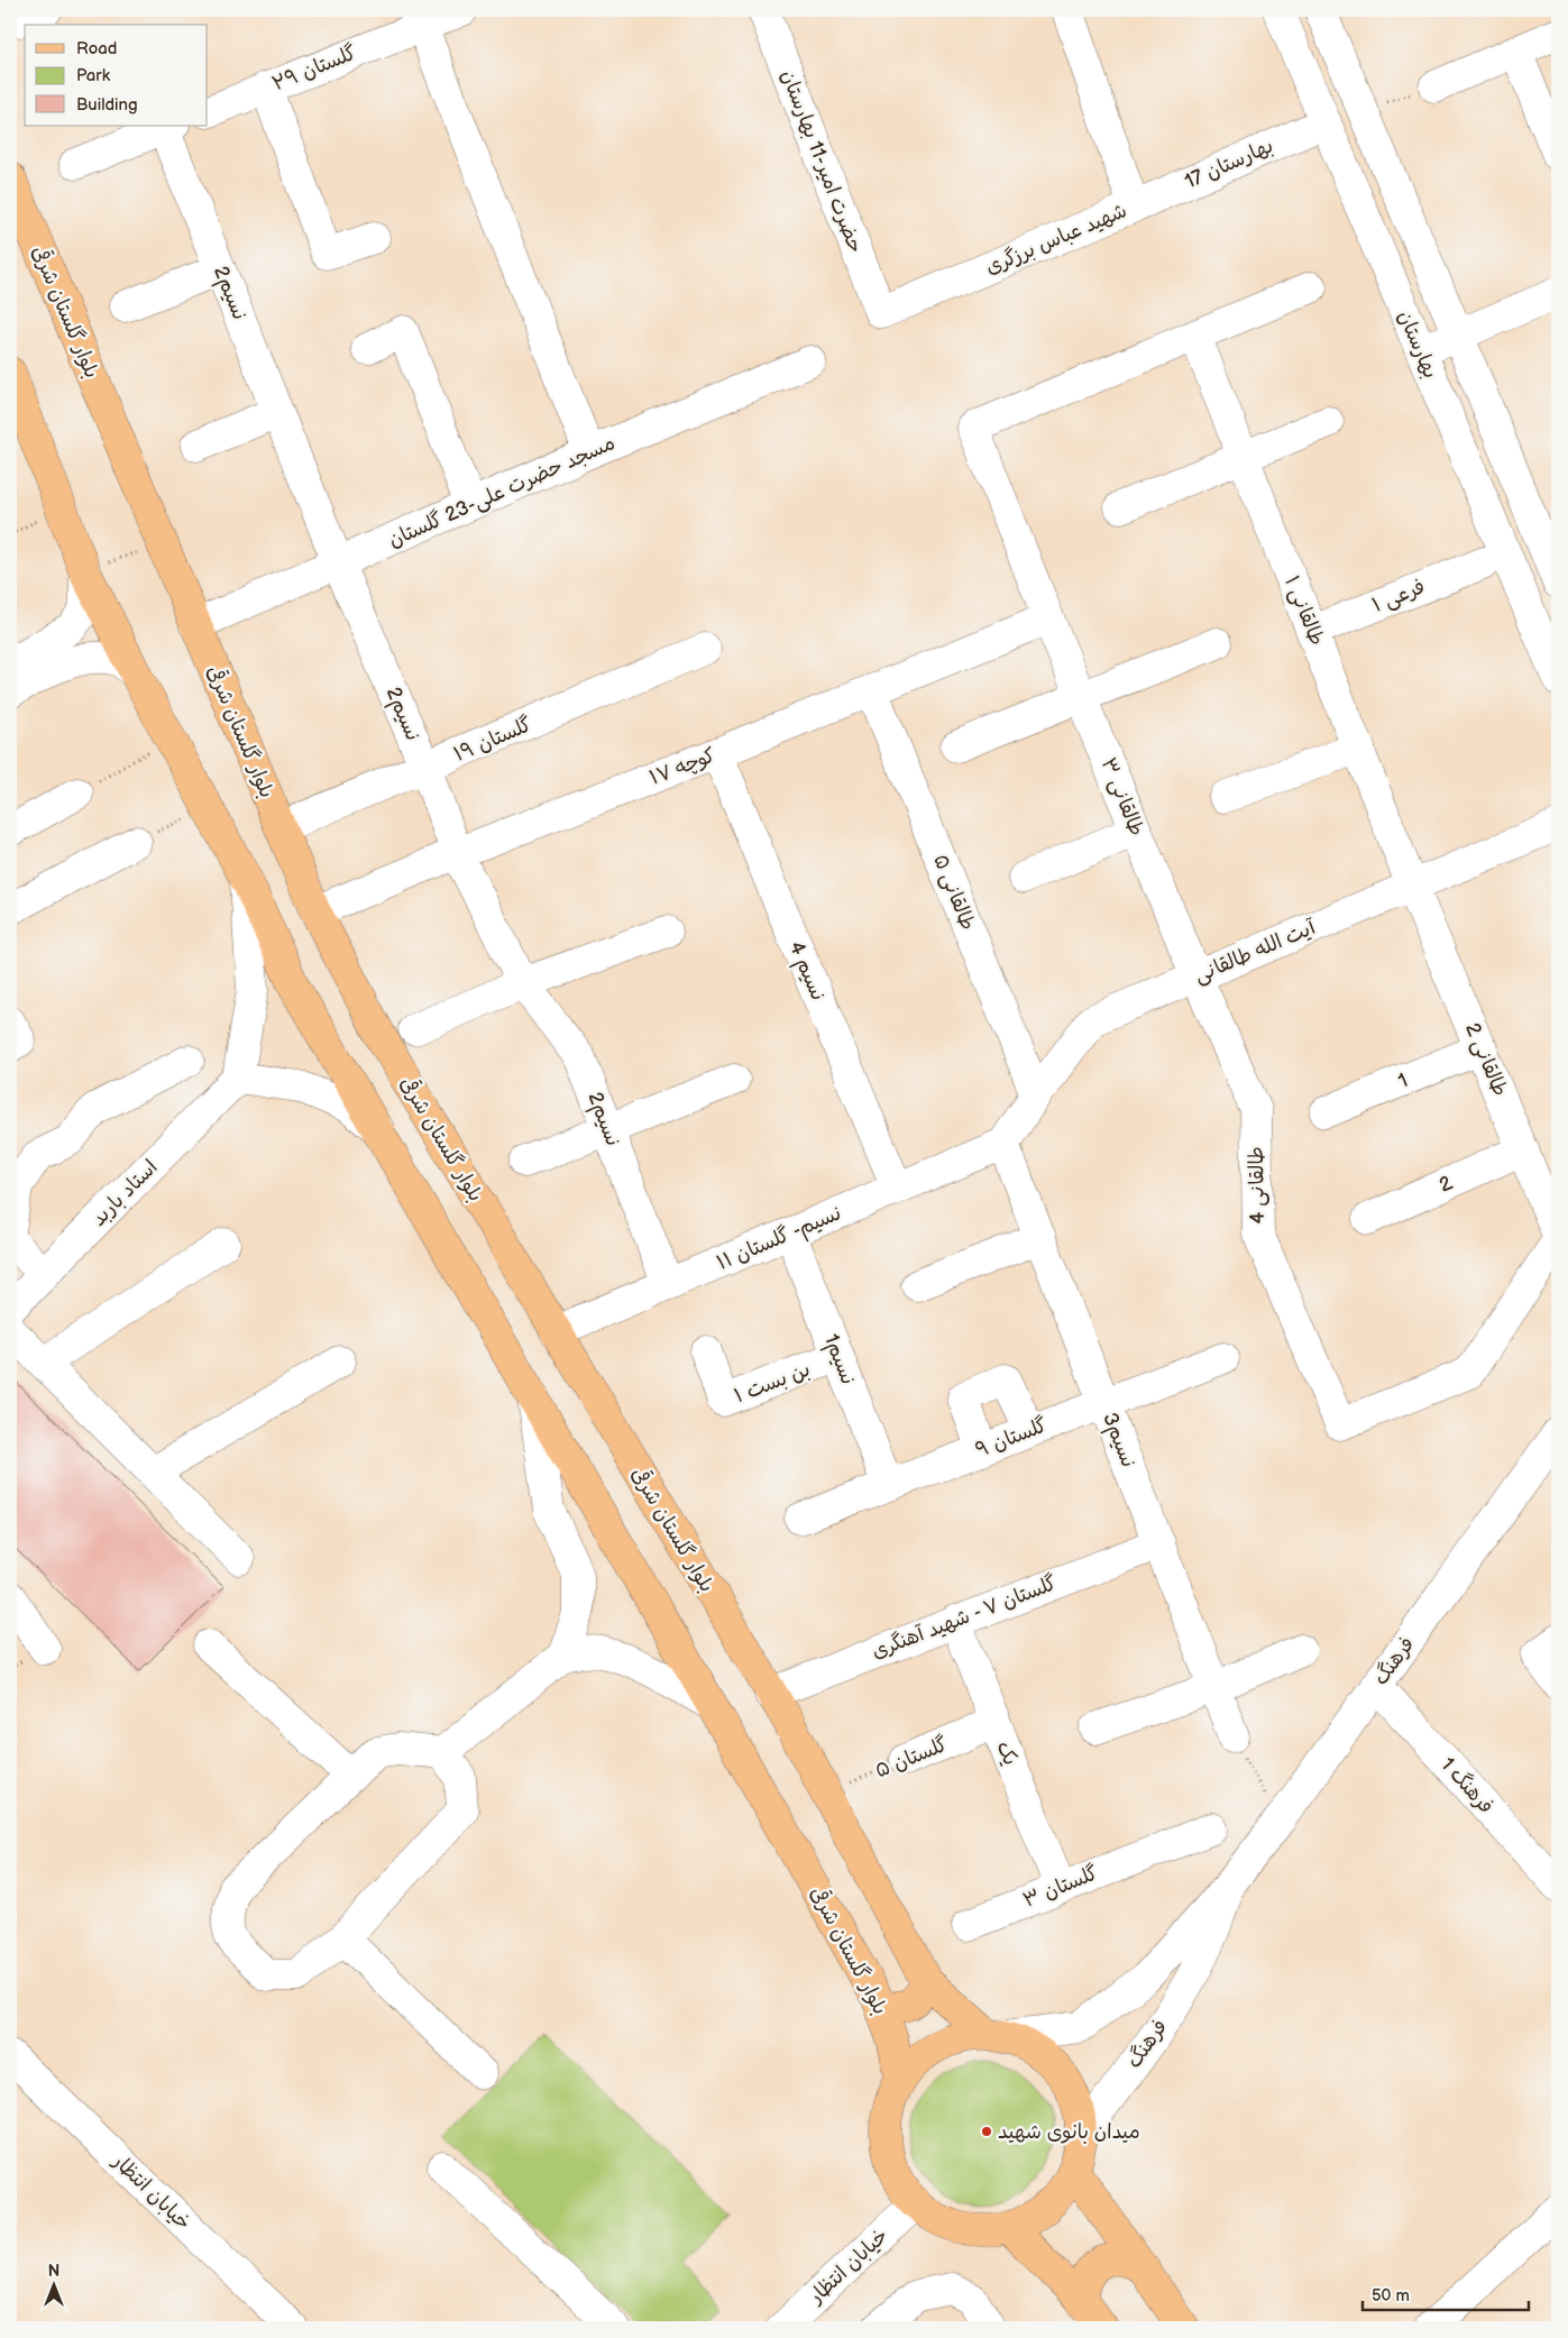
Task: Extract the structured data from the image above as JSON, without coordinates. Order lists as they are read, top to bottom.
{
  "streets": {
    "main road": ["بلوار گلستان شرقی"],
    "street": [
      "گلستان ۲۹",
      "حضرت امیر-11 بهارستان",
      "بهارستان 17",
      "شهید عباس برزگری",
      "نسیم2",
      "بهارستان",
      "مسجد حضرت علی-23 گلستان",
      "فرعی ۱",
      "طالقانی ۱",
      "گلستان ۱۹",
      "کوچه ۱۷",
      "طالقانی ۳",
      "طالقانی ۵",
      "آیت الله طالقانی",
      "نسیم 4",
      "طالقانی 2",
      "1",
      "2",
      "طالقانی 4",
      "استاد باربد",
      "نسیم- گلستان ۱۱",
      "نسیم1",
      "بن بست ۱",
      "گلستان ۹",
      "نسیم3",
      "گلستان ۷ - شهید آهنگری",
      "فرهنگ",
      "یک",
      "گلستان ۵",
      "فرهنگ 1",
      "گلستان ۳",
      "خیابان انتظار"
    ]
  },
  "crossings": [
    ["حضرت امیر-11 بهارستان", "شهید عباس برزگری"],
    ["بهارستان 17", "شهید عباس برزگری"],
    ["بهارستان 17", "بهارستان"],
    ["نسیم2", "مسجد حضرت علی-23 گلستان"],
    ["نسیم2", "گلستان ۱۹"],
    ["نسیم2", "کوچه ۱۷"],
    ["نسیم2", "نسیم- گلستان ۱۱"],
    ["بلوار گلستان شرقی", "مسجد حضرت علی-23 گلستان"],
    ["بلوار گلستان شرقی", "گلستان ۱۹"],
    ["بلوار گلستان شرقی", "کوچه ۱۷"],
    ["بلوار گلستان شرقی", "نسیم- گلستان ۱۱"],
    ["بلوار گلستان شرقی", "گلستان ۷ - شهید آهنگری"],
    ["بلوار گلستان شرقی", "فرهنگ"],
    ["بلوار گلستان شرقی", "گلستان ۵"],
    ["بلوار گلستان شرقی", "خیابان انتظار"],
    ["فرعی ۱", "طالقانی ۱"],
    ["طالقانی ۱", "طالقانی ۳"],
    ["طالقانی ۱", "آیت الله طالقانی"],
    ["طالقانی ۱", "طالقانی 2"],
    ["کوچه ۱۷", "طالقانی ۳"],
    ["کوچه ۱۷", "طالقانی ۵"],
    ["کوچه ۱۷", "نسیم 4"],
    ["طالقانی ۳", "آیت الله طالقانی"],
    ["طالقانی ۳", "طالقانی 4"],
    ["طالقانی ۵", "آیت الله طالقانی"],
    ["آیت الله طالقانی", "طالقانی 2"],
    ["آیت الله طالقانی", "طالقانی 4"],
    ["آیت الله طالقانی", "نسیم- گلستان ۱۱"],
    ["آیت الله طالقانی", "نسیم3"],
    ["نسیم 4", "نسیم- گلستان ۱۱"],
    ["طالقانی 2", "1"],
    ["طالقانی 2", "2"],
    ["نسیم- گلستان ۱۱", "نسیم1"],
    ["نسیم- گلستان ۱۱", "نسیم3"],
    ["نسیم1", "بن بست ۱"],
    ["نسیم1", "گلستان ۹"],
    ["گلستان ۹", "نسیم3"],
    ["نسیم3", "گلستان ۷ - شهید آهنگری"],
    ["گلستان ۷ - شهید آهنگری", "یک"],
    ["فرهنگ", "فرهنگ 1"],
    ["فرهنگ", "خیابان انتظار"],
    ["یک", "گلستان ۵"],
    ["یک", "گلستان ۳"]
  ],
  "places": ["میدان بانوی شهید"],
  "legend": ["Road", "Park", "Building"],
  "scale_bar": "50 m",
  "north": "top"
}
